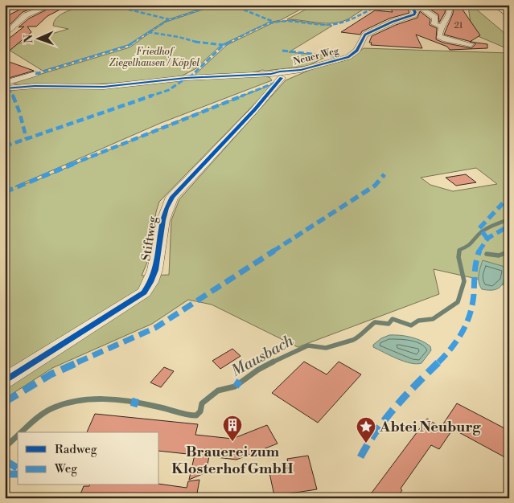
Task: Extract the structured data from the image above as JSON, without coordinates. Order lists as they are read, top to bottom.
{
  "streets": {
    "street": ["Neuer Weg", "Stiftweg"]
  },
  "crossings": [
    ["Neuer Weg", "Stiftweg"]
  ],
  "water": ["Mausbach"],
  "parks": ["Friedhof Ziegelhausen / Köpfel"],
  "places": {
    "building": ["Brauerei zum Klosterhof GmbH"],
    "place": ["Abtei Neuburg"]
  },
  "house_numbers": ["21"],
  "legend": ["Radweg", "Weg"],
  "north": "left"
}
